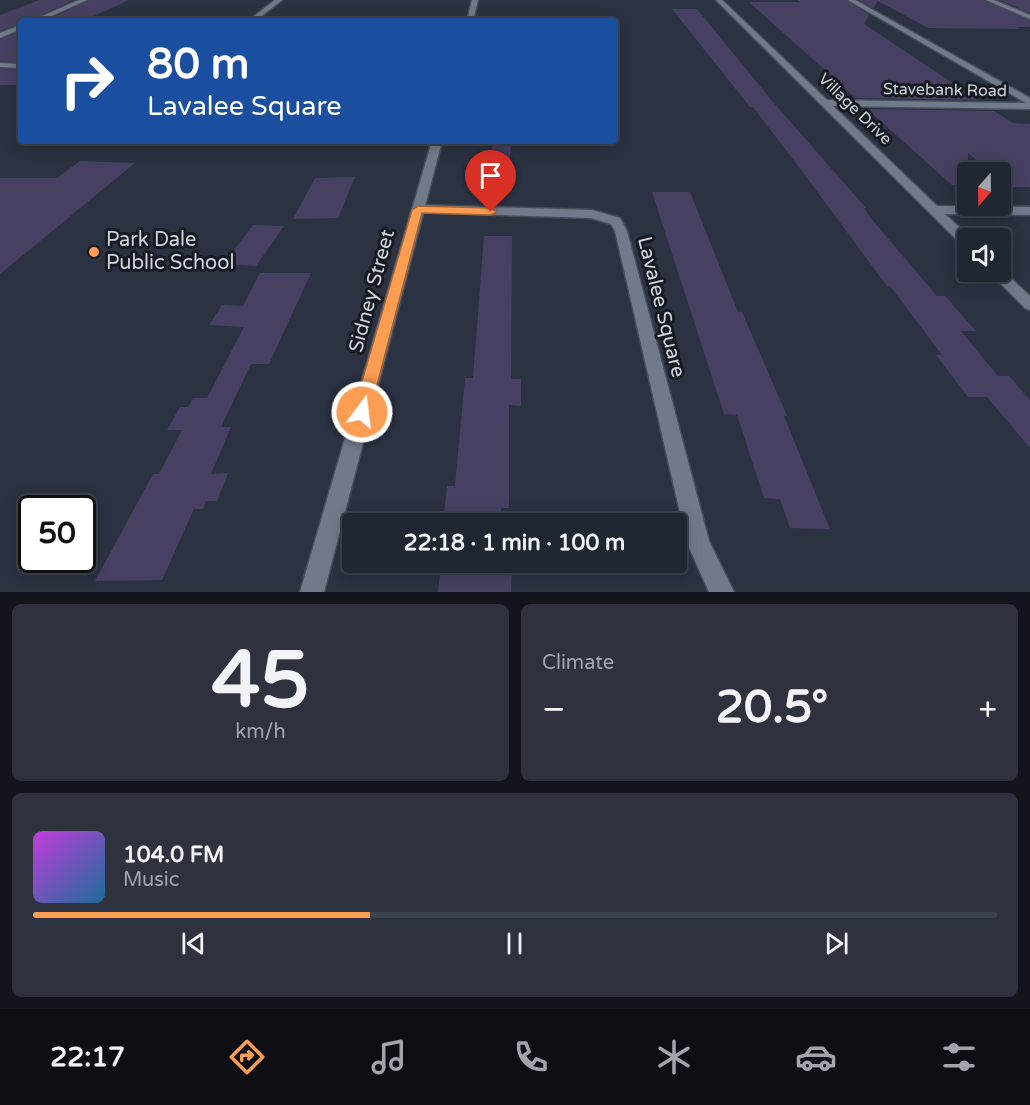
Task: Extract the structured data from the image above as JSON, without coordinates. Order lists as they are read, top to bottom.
{
  "streets": {
    "street": [
      "Stavebank Road",
      "Village Drive",
      "Sidney Street",
      "Lavalee Square"
    ]
  },
  "crossings": [
    ["Stavebank Road", "Village Drive"],
    ["Sidney Street", "Lavalee Square"]
  ],
  "places": ["Park Dale Public School"],
  "north": "bottom",
  "page": {
    "turn": ["80 m", "Lavalee Square"],
    "limit": "50",
    "trip": "22:18 · 1 min · 100 m",
    "tile": [
      ["45", "km/h"],
      "Climate"
    ],
    "heat": ["−", "20.5°", "+"],
    "song": ["104.0 FM", "Music"],
    "tabs": "22:17"
  }
}
